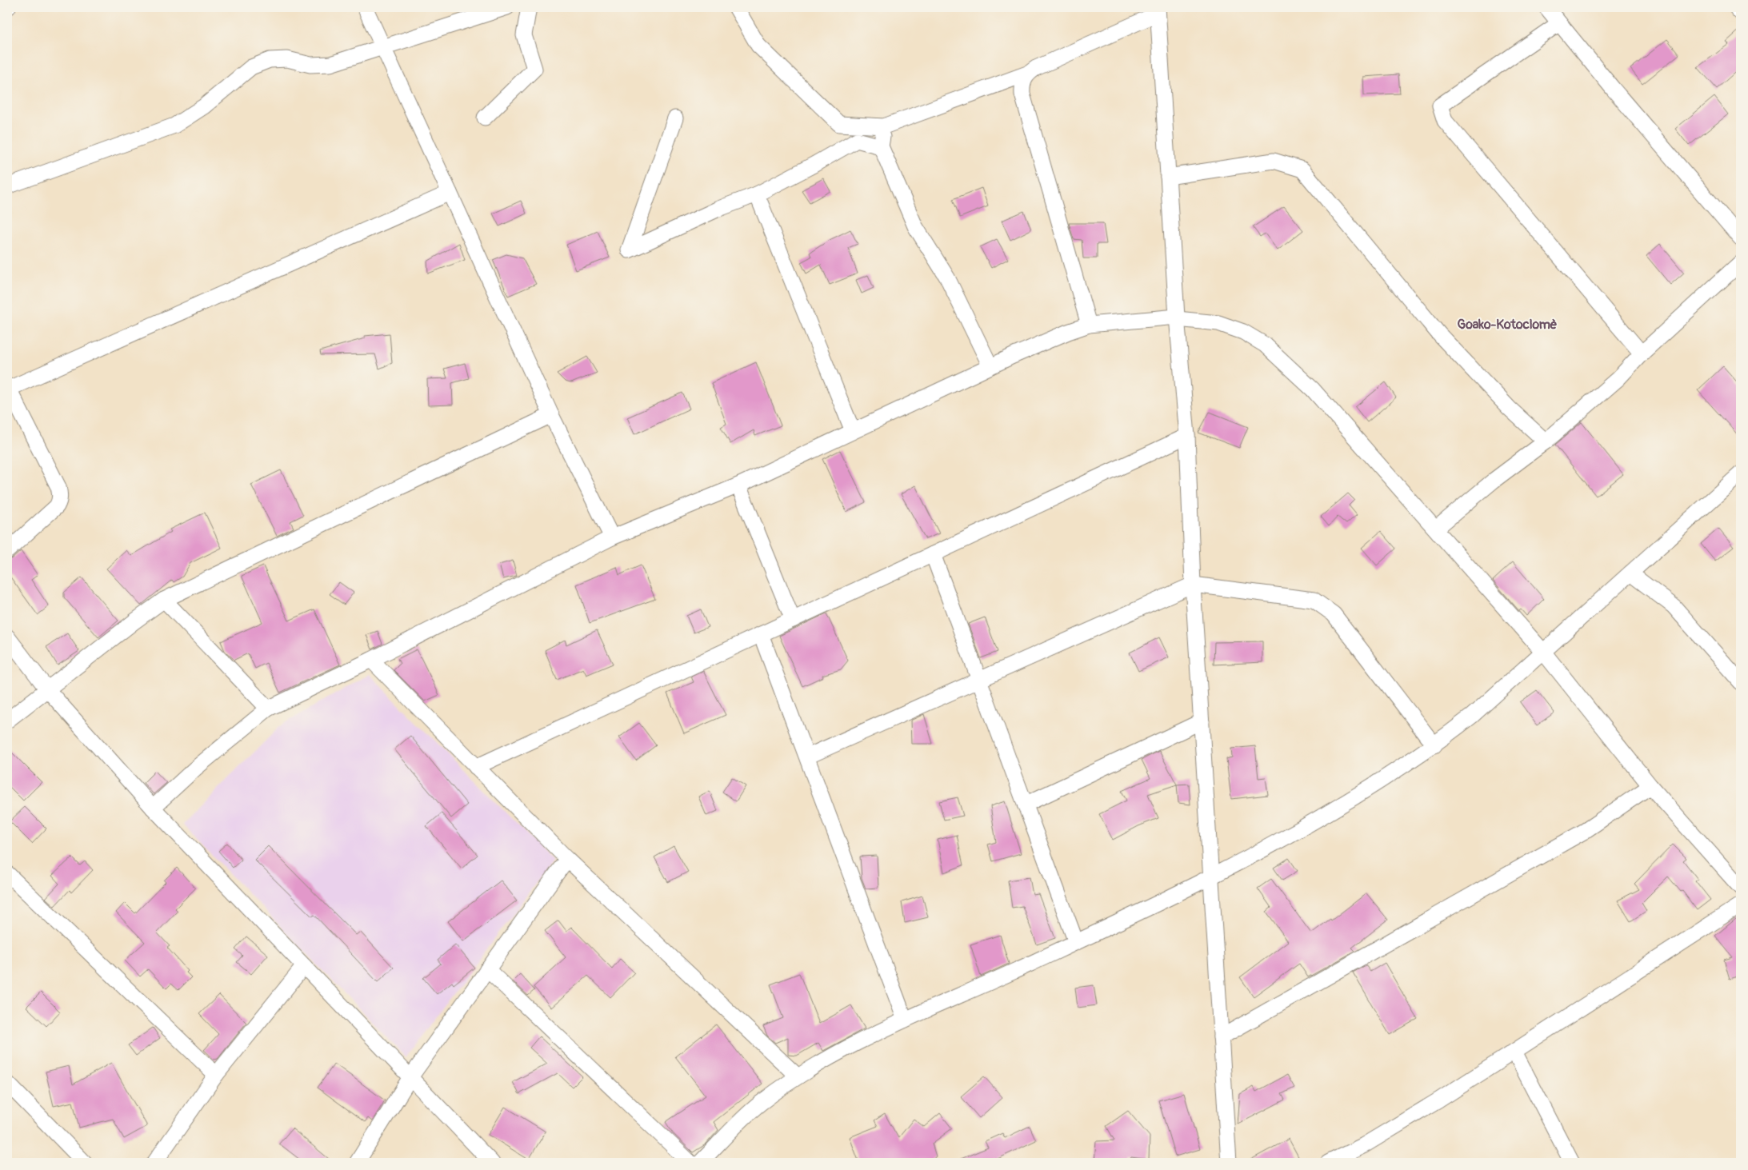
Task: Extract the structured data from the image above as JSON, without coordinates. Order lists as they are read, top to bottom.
{
  "districts": ["Goako-Kotoclomè"]
}
